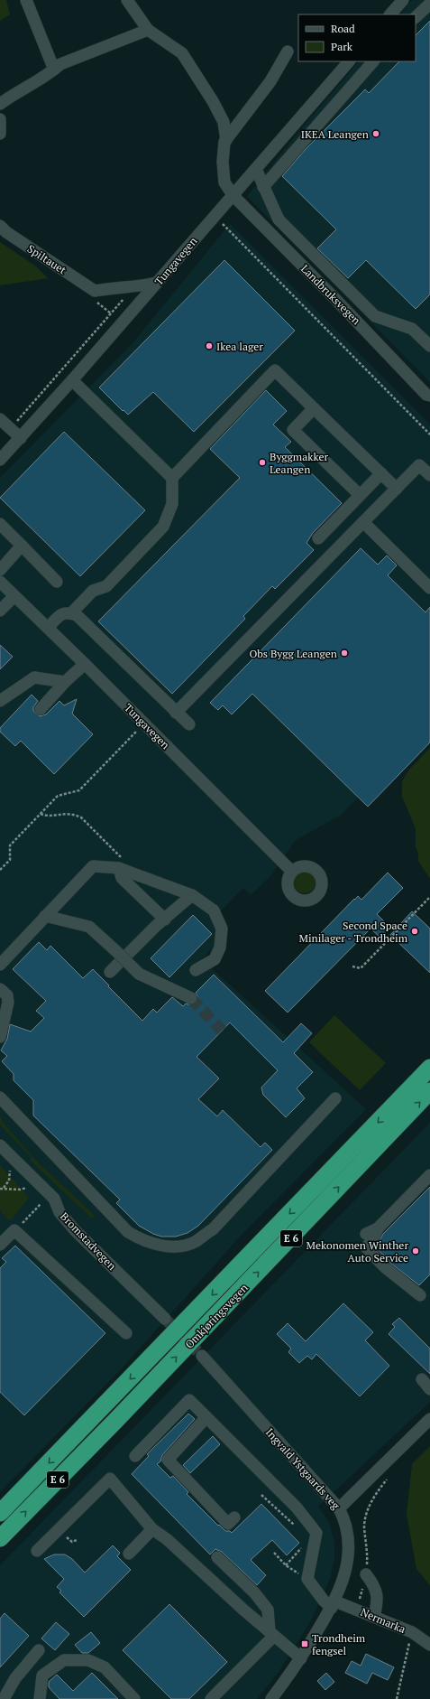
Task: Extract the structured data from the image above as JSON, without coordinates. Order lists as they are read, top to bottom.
{
  "streets": {
    "highway": ["E 6", "Omkjøringsvegen"],
    "street": [
      "Spiltauet",
      "Tungavegen",
      "Landbruksvegen",
      "Bromstadvegen",
      "Ingvald Ystgaards veg",
      "Nermarka"
    ]
  },
  "crossings": [
    ["Tungavegen", "Landbruksvegen"],
    ["Ingvald Ystgaards veg", "Nermarka"]
  ],
  "places": {
    "other": [
      "IKEA Leangen",
      "Ikea lager",
      "Byggmakker Leangen",
      "Obs Bygg Leangen",
      "Second Space Minilager - Trondheim",
      "Mekonomen Winther Auto Service"
    ],
    "transit": ["Trondheim fengsel"]
  },
  "legend": ["Road", "Park"]
}
